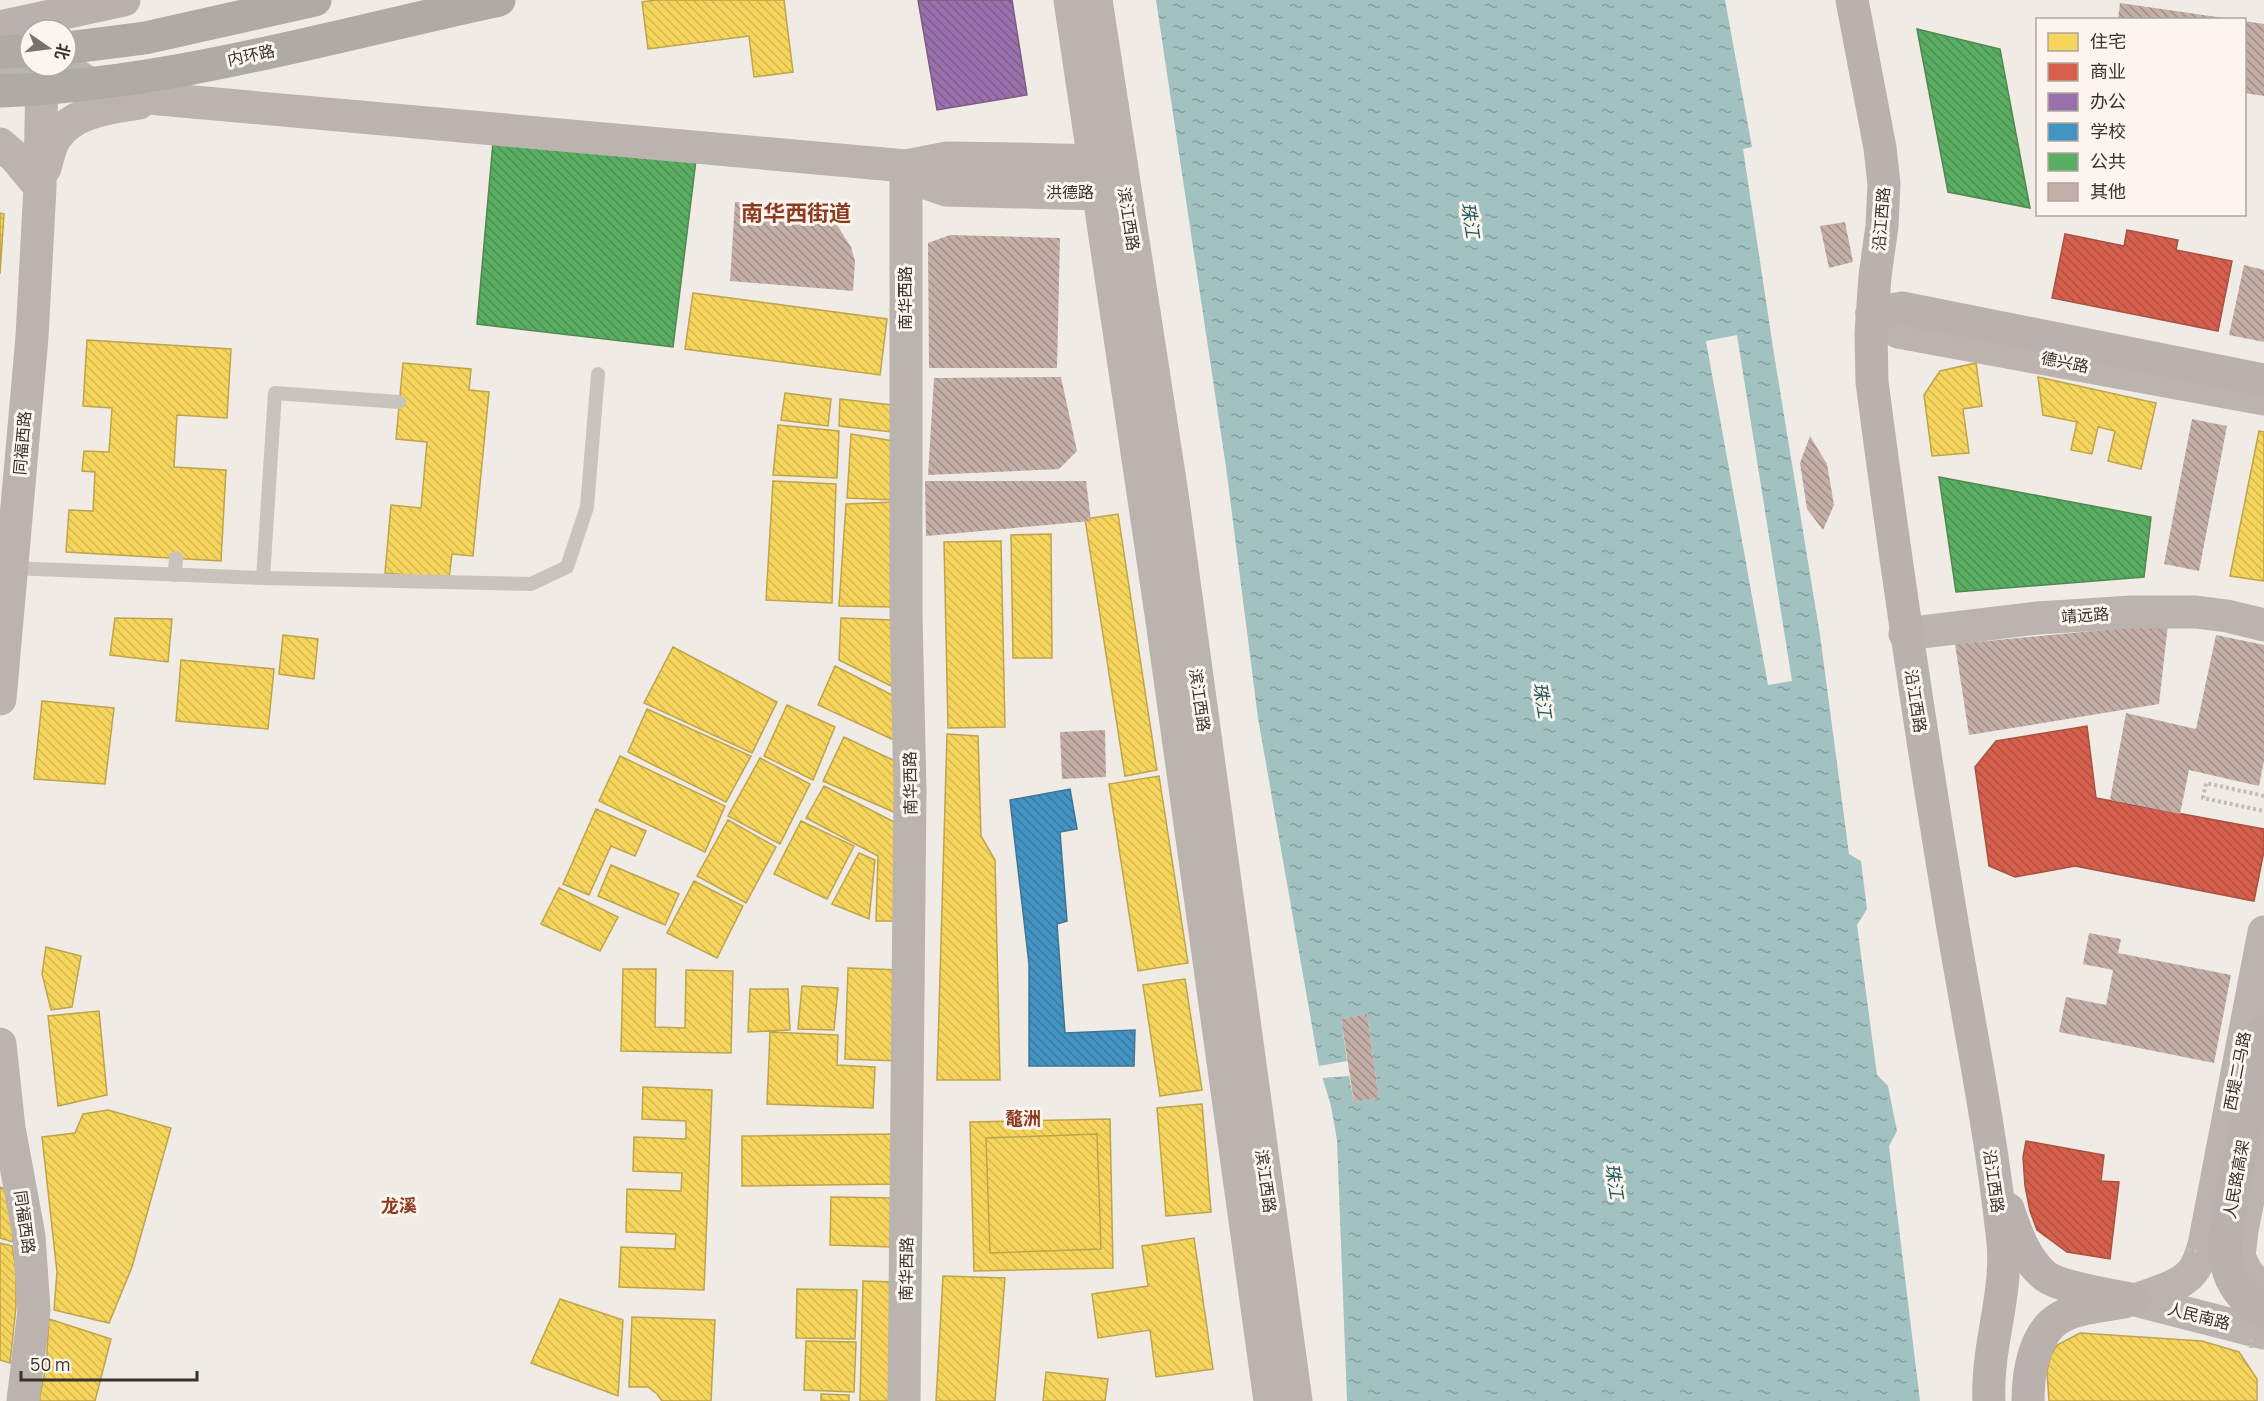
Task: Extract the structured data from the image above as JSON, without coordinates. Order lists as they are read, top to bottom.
{
  "streets": {
    "highway": ["内环路"],
    "main road": [
      "洪德路",
      "滨江西路",
      "沿江西路",
      "南华西路",
      "德兴路",
      "同福西路",
      "靖远路",
      "西堤二马路",
      "人民路高架",
      "人民南路"
    ]
  },
  "crossings": [
    ["洪德路", "滨江西路"],
    ["洪德路", "南华西路"],
    ["沿江西路", "德兴路"],
    ["沿江西路", "靖远路"]
  ],
  "districts": ["南华西街道", "鼇洲", "龙溪"],
  "water": ["珠江"],
  "legend": [
    "住宅",
    "商业",
    "办公",
    "学校",
    "公共",
    "其他"
  ],
  "scale_bar": "50 m",
  "north": "right"
}
